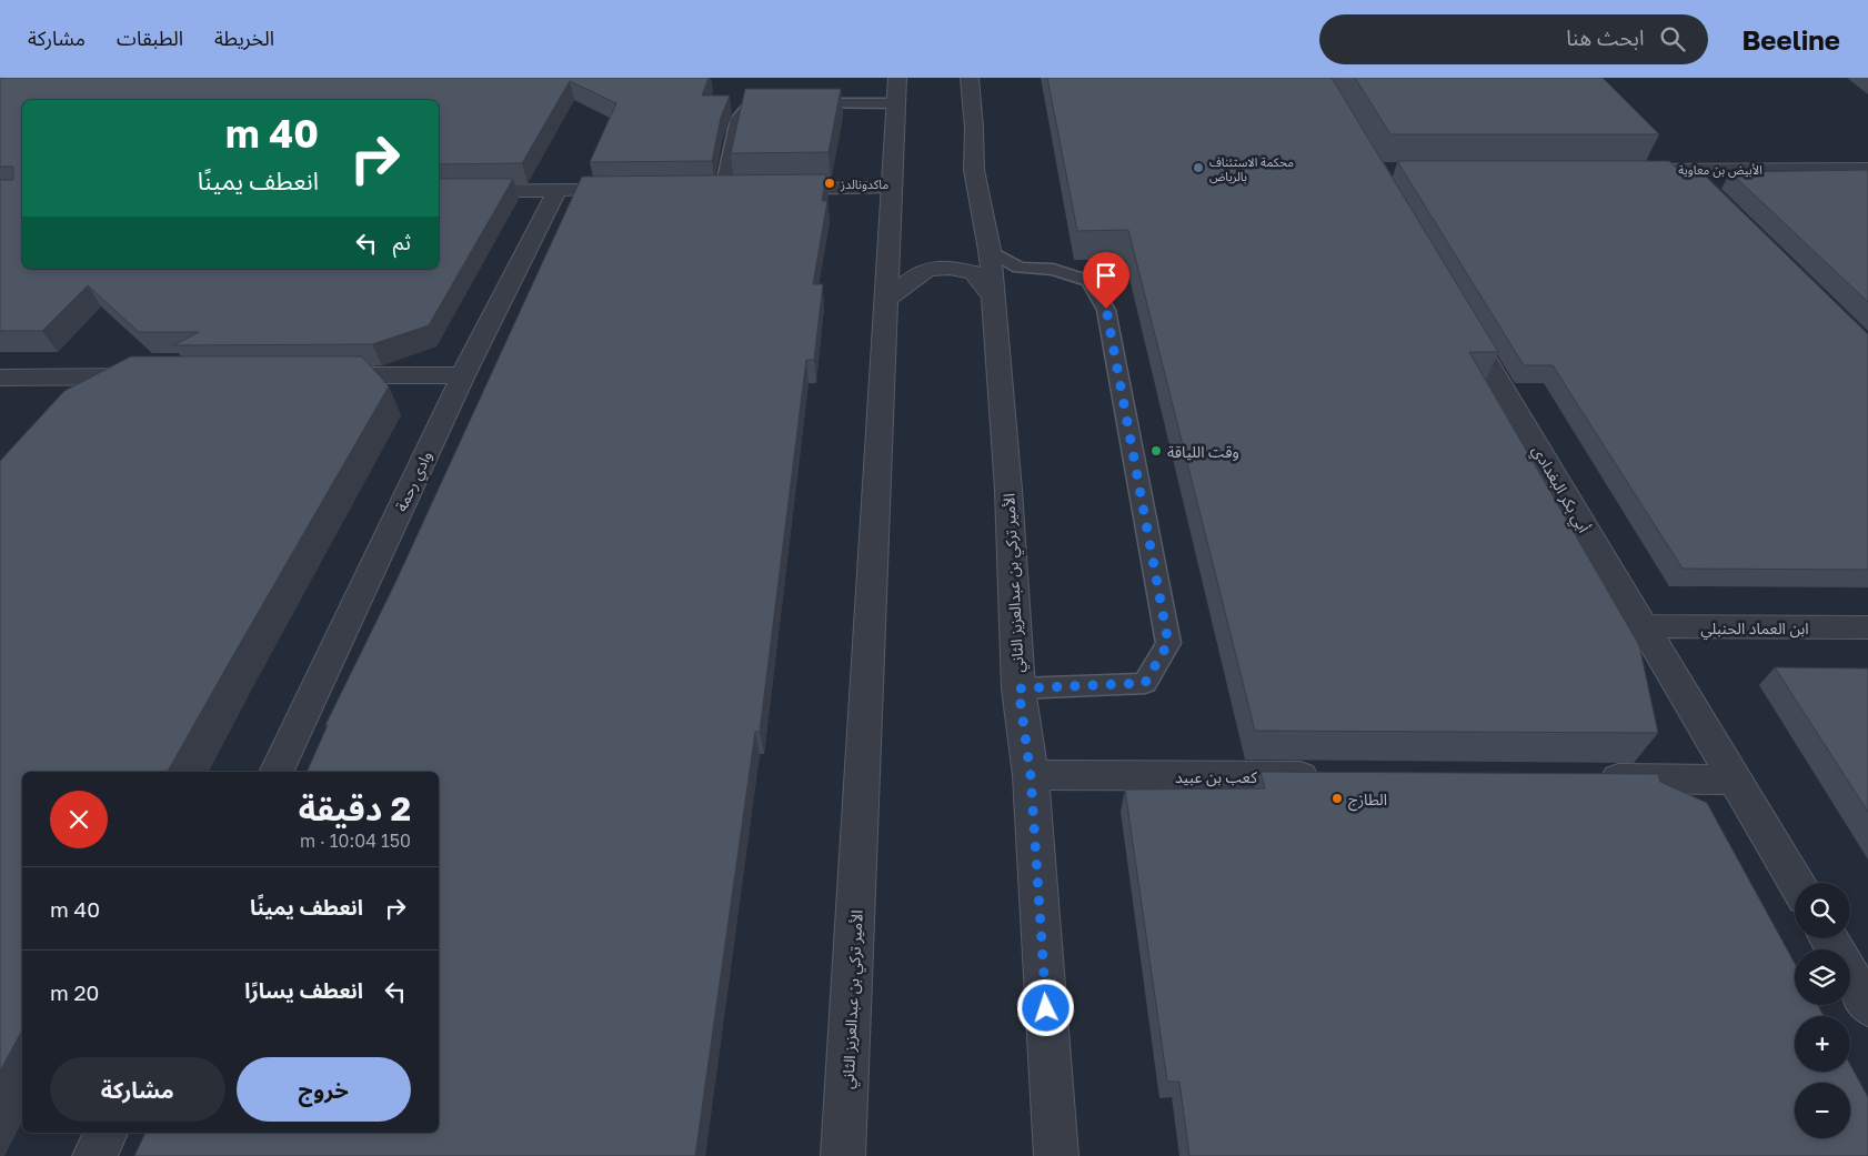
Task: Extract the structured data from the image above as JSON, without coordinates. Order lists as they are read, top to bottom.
{
  "streets": {
    "street": [
      "الأبيض بن معاوية",
      "وادي رحمة",
      "أبي بكر البغدادي",
      "الأمير تركي بن عبدالعزيز الثاني",
      "ابن العماد الحنبلي",
      "كعب بن عبيد"
    ]
  },
  "crossings": [
    ["أبي بكر البغدادي", "ابن العماد الحنبلي"],
    ["الأمير تركي بن عبدالعزيز الثاني", "كعب بن عبيد"]
  ],
  "places": [
    "محكمة الاستئناف بالرياض",
    "ماكدونالدز",
    "وقت اللياقة",
    "الطازج"
  ],
  "page": {
    "header": "Beeline",
    "search": "ابحث هنا",
    "nav": ["الخريطة", "الطبقات", "مشاركة"],
    "turn": ["40 m", "انعطف يمينًا"],
    "then": "ثم",
    "heading": ["2 دقيقة", "150 m · 10:04"],
    "list": [
      {
        "name": "انعطف يمينًا",
        "value": "40 m"
      },
      {
        "name": "انعطف يسارًا",
        "value": "20 m"
      }
    ],
    "map_buttons": ["+", "−"],
    "buttons": ["خروج", "مشاركة"]
  }
}
